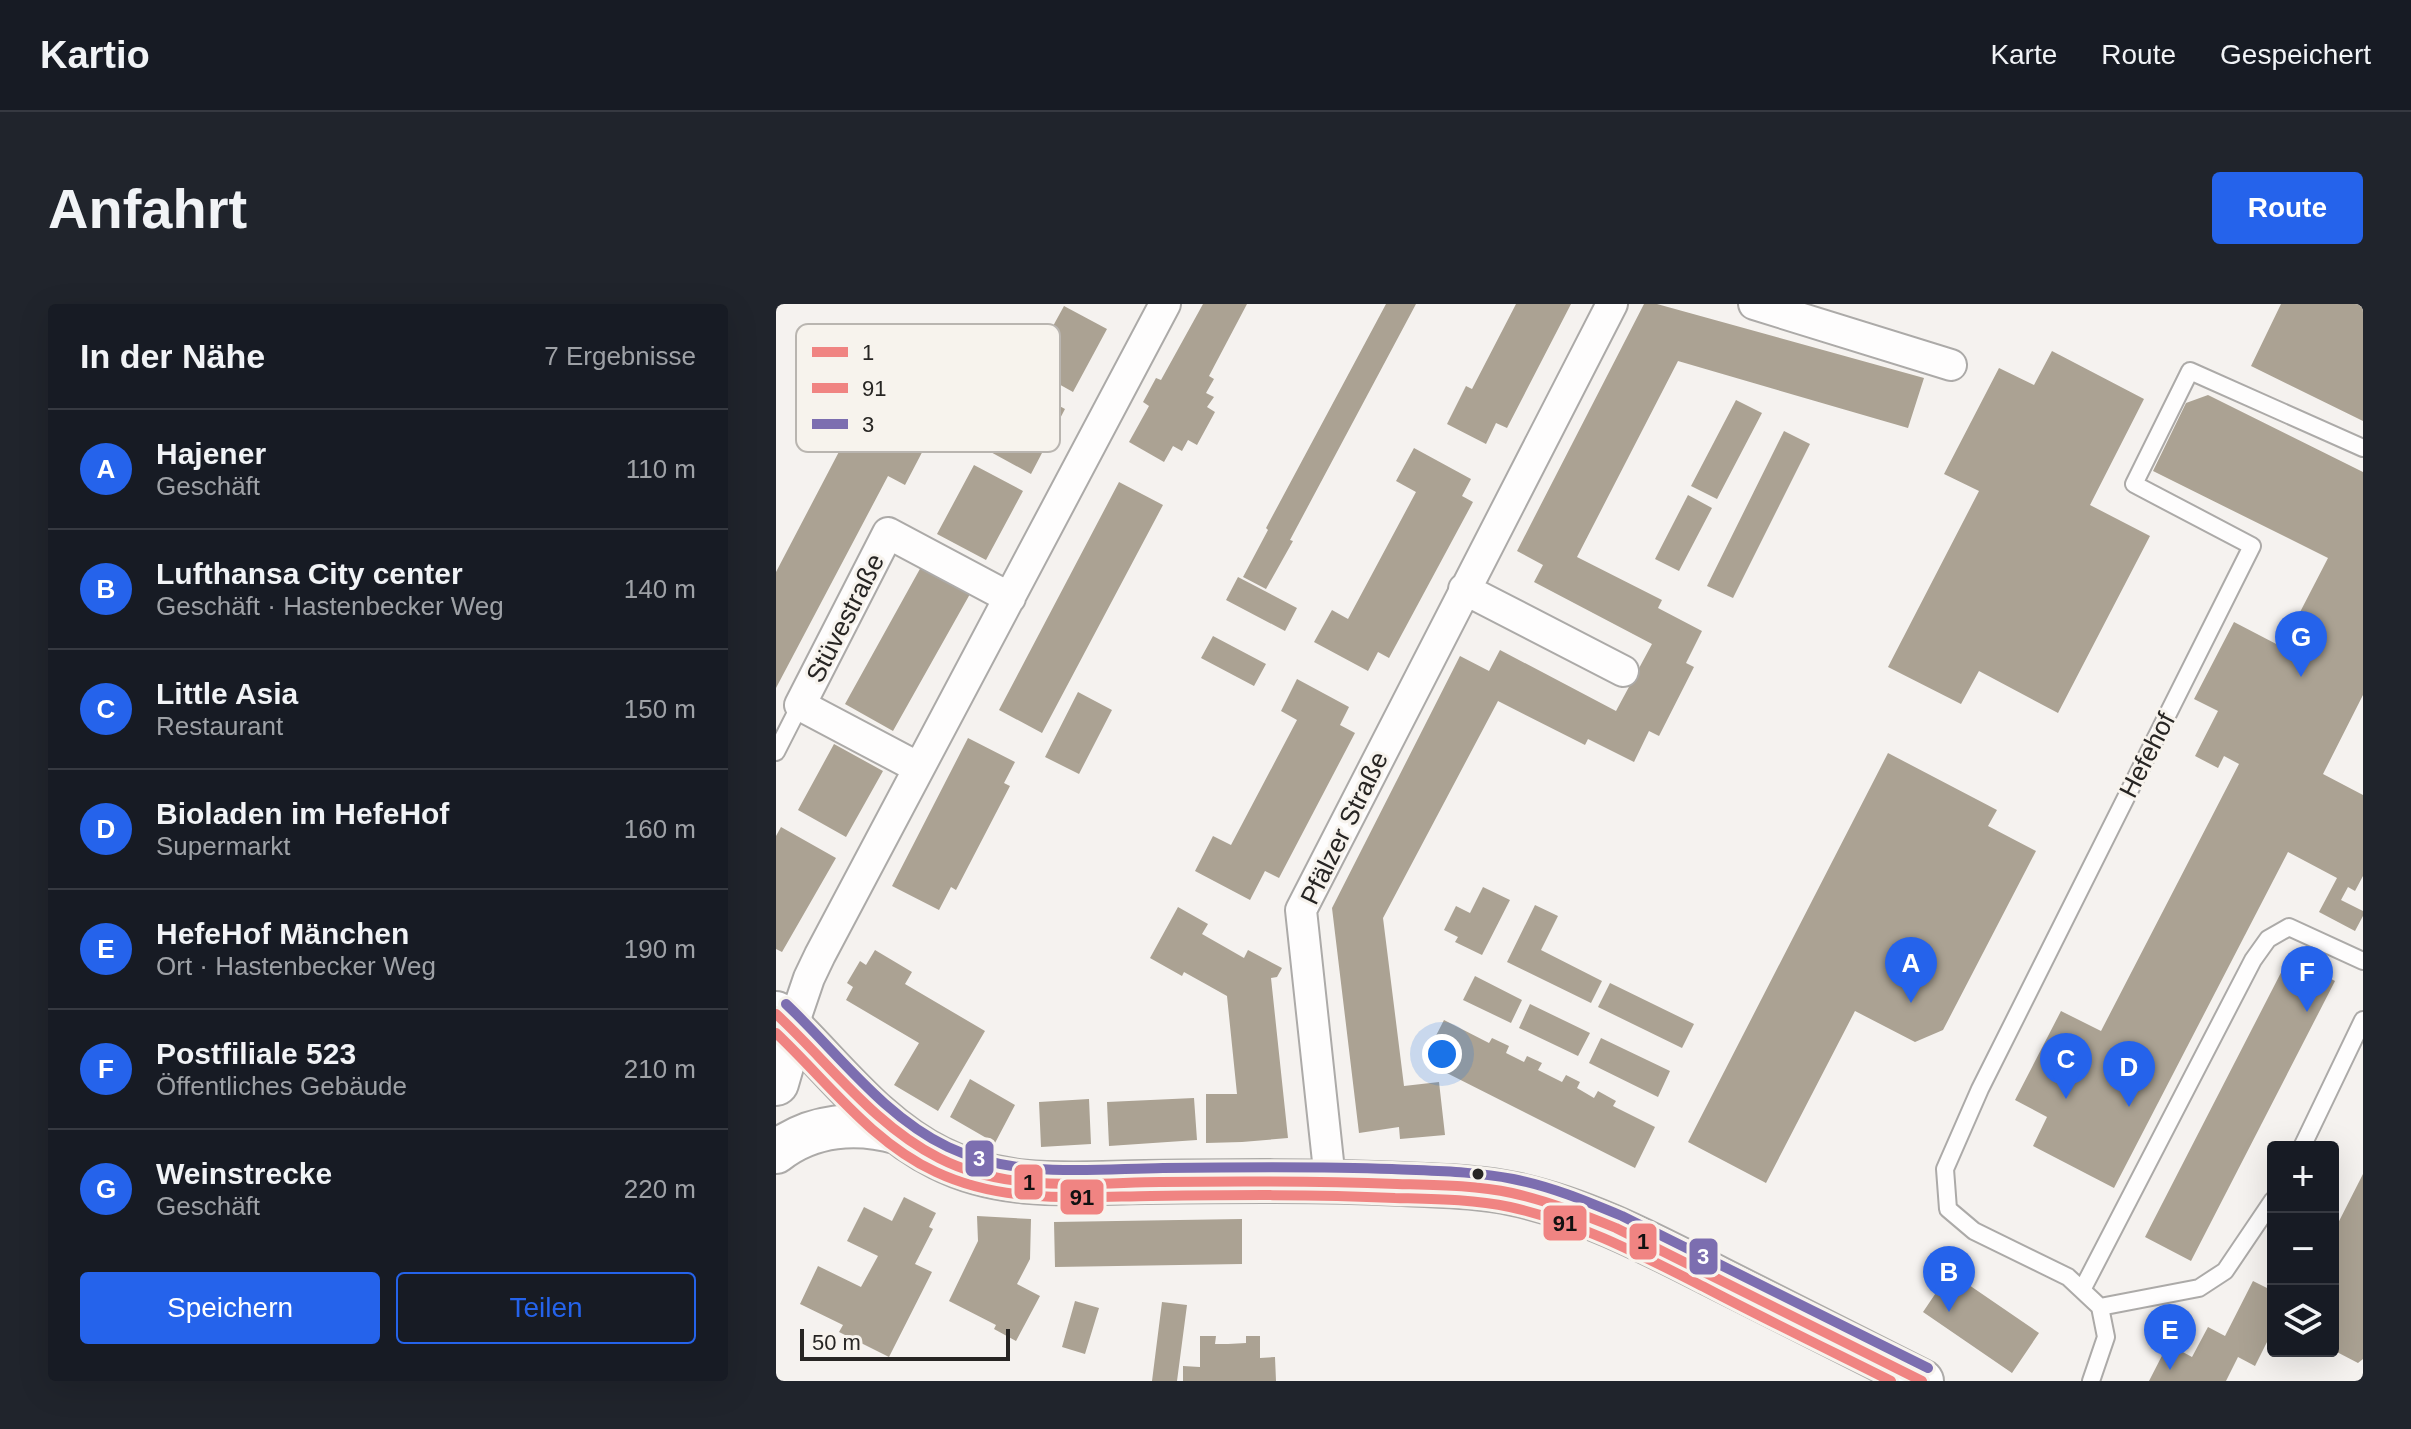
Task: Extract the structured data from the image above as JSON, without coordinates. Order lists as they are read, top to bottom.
{
  "streets": {
    "street": ["Stüvestraße", "Pfälzer Straße"],
    "lane": ["Hefehof"]
  },
  "lines": ["transit line 3", "transit line 1", "transit line 91"],
  "legend": ["1", "91", "3"],
  "scale_bar": "50 m",
  "page": {
    "header": "Kartio",
    "nav": ["Karte", "Route", "Gespeichert"],
    "buttons": [
      "Route",
      ["Speichern", "Teilen"]
    ],
    "title": "Anfahrt",
    "heading": ["In der Nähe", "7 Ergebnisse"],
    "list": [
      {
        "mark": "A",
        "name": "Hajener",
        "note": "Geschäft",
        "value": "110 m"
      },
      {
        "mark": "B",
        "name": "Lufthansa City center",
        "note": "Geschäft · Hastenbecker Weg",
        "value": "140 m"
      },
      {
        "mark": "C",
        "name": "Little Asia",
        "note": "Restaurant",
        "value": "150 m"
      },
      {
        "mark": "D",
        "name": "Bioladen im HefeHof",
        "note": "Supermarkt",
        "value": "160 m"
      },
      {
        "mark": "E",
        "name": "HefeHof Mänchen",
        "note": "Ort · Hastenbecker Weg",
        "value": "190 m"
      },
      {
        "mark": "F",
        "name": "Postfiliale 523",
        "note": "Öffentliches Gebäude",
        "value": "210 m"
      },
      {
        "mark": "G",
        "name": "Weinstrecke",
        "note": "Geschäft",
        "value": "220 m"
      }
    ],
    "pins": [
      "G",
      "A",
      "F",
      "C",
      "D",
      "B",
      "E"
    ],
    "map_buttons": ["+", "−"],
    "scale": "50 m"
  }
}
